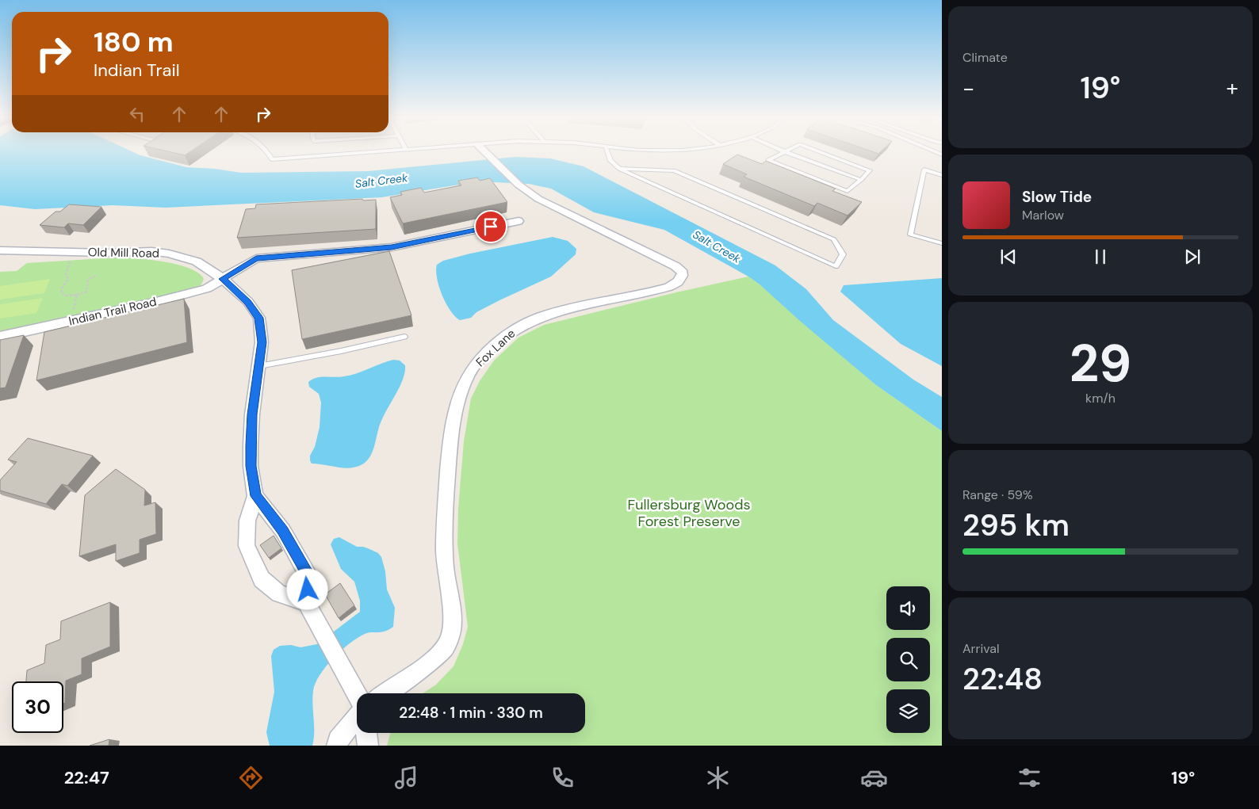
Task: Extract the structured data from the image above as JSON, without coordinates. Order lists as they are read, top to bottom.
{
  "streets": {
    "street": ["Old Mill Road", "Indian Trail Road", "Fox Lane"]
  },
  "crossings": [
    ["Old Mill Road", "Indian Trail Road"]
  ],
  "water": ["Salt Creek"],
  "parks": ["Fullersburg Woods Forest Preserve"],
  "page": {
    "tile": [
      "Climate",
      ["29", "km/h"],
      ["Range · 59%", "295 km"],
      ["Arrival", "22:48"]
    ],
    "turn": ["180 m", "Indian Trail"],
    "heat": ["−", "19°", "+"],
    "song": ["Slow Tide", "Marlow"],
    "limit": "30",
    "trip": "22:48 · 1 min · 330 m",
    "tabs": ["22:47", "19°"]
  }
}
